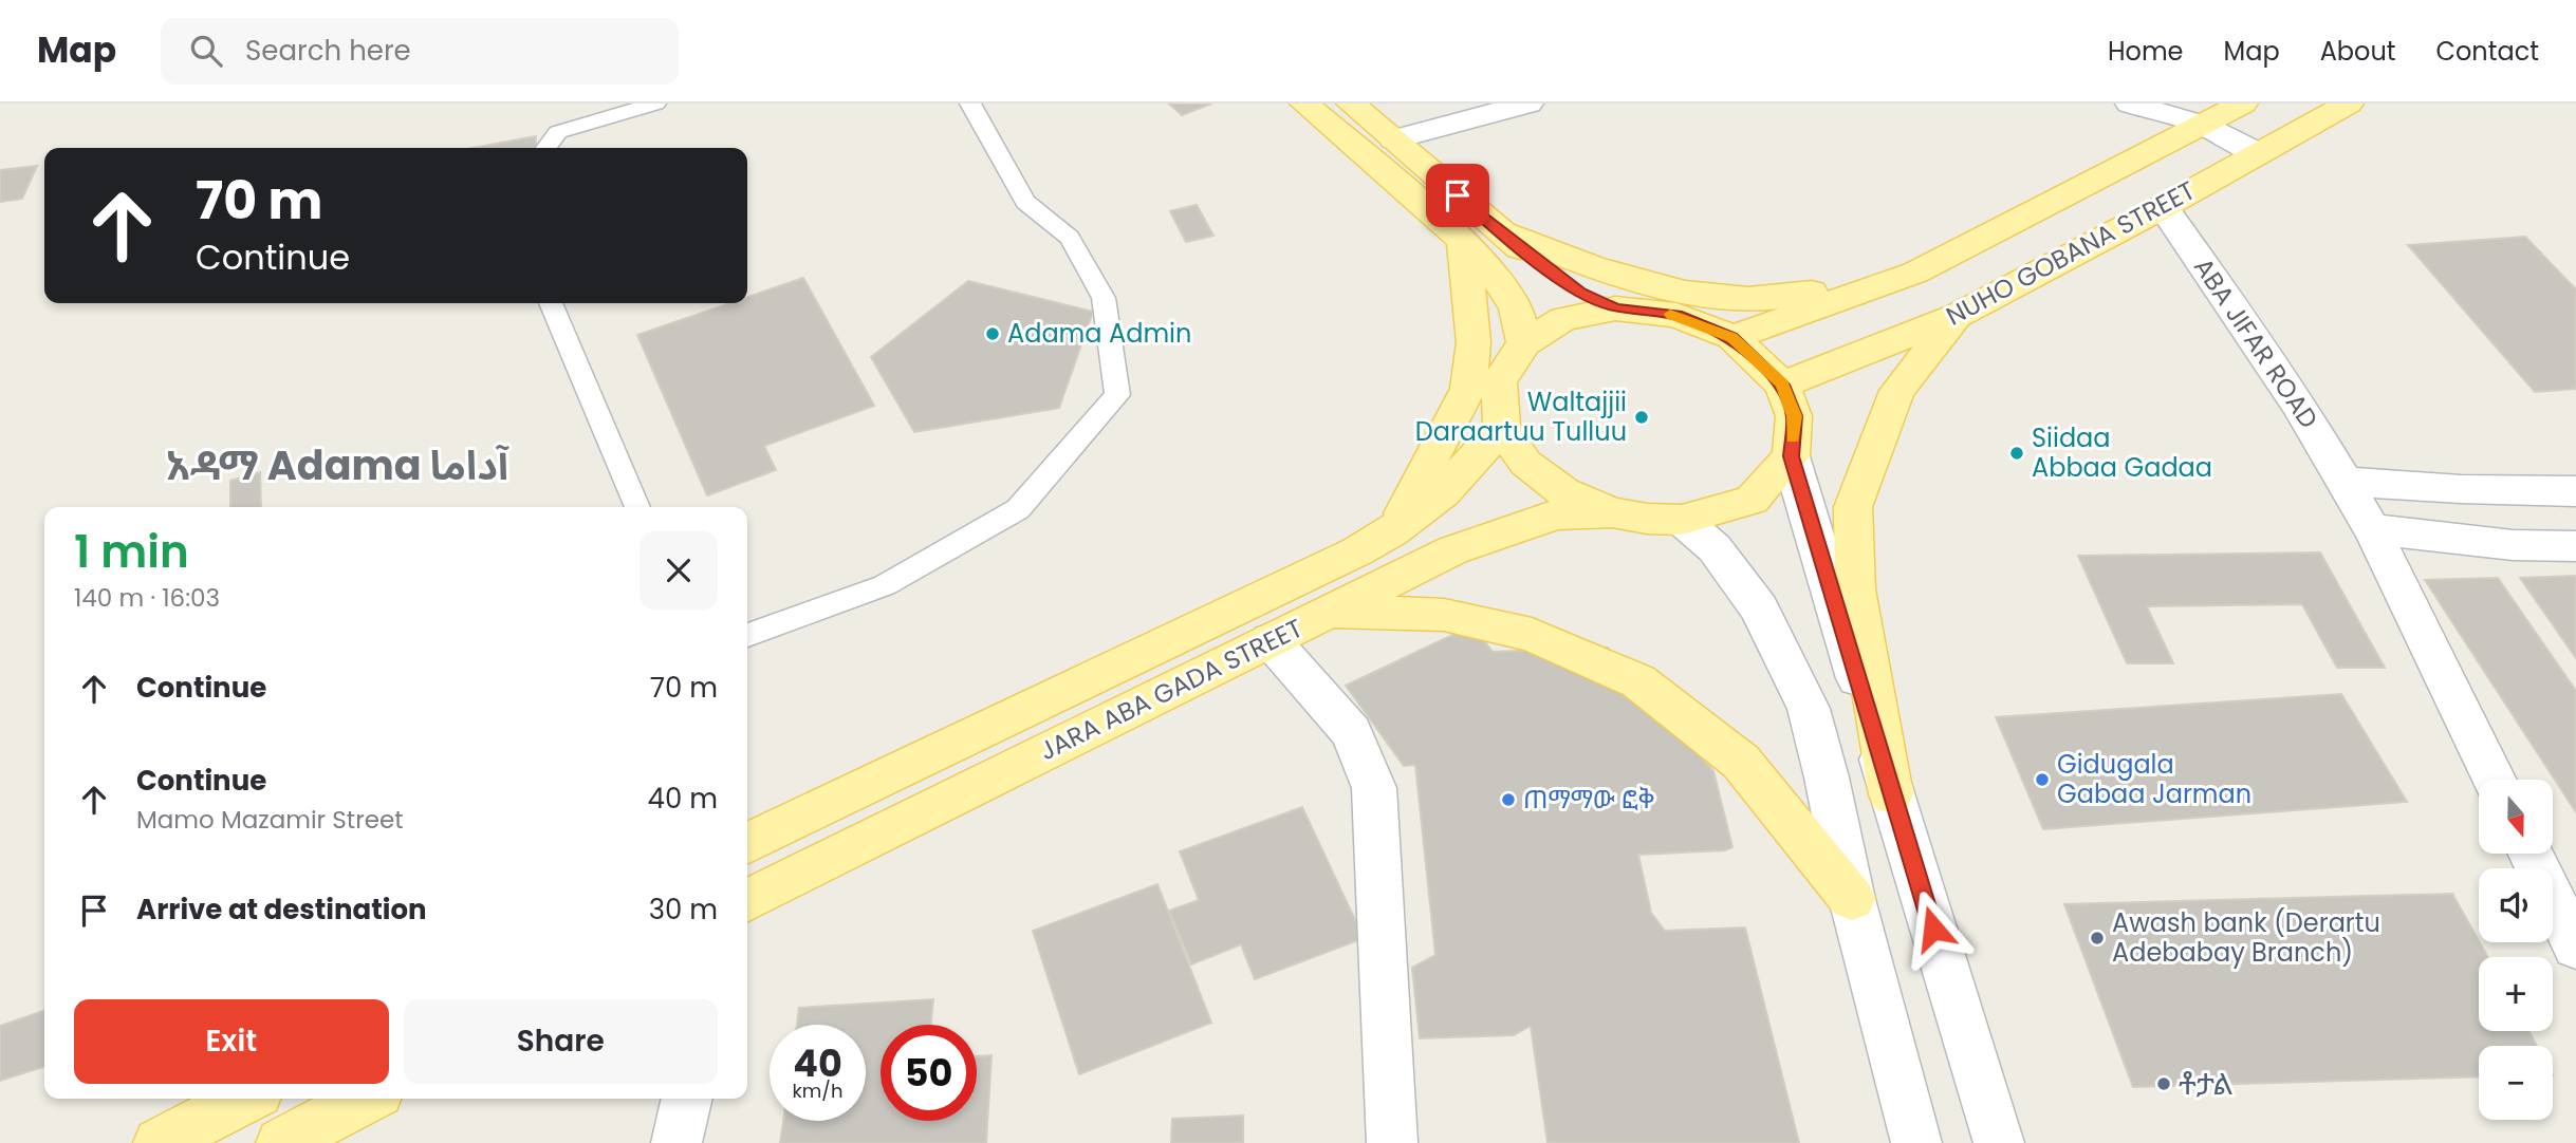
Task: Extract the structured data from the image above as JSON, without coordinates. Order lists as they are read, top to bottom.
{
  "streets": {
    "main road": ["NUHO GOBANA STREET", "JARA ABA GADA STREET"],
    "street": ["ABA JIFAR ROAD"]
  },
  "crossings": [
    ["NUHO GOBANA STREET", "ABA JIFAR ROAD"],
    ["NUHO GOBANA STREET", "JARA ABA GADA STREET"]
  ],
  "districts": ["አዳማ Adama آداما"],
  "places": [
    "Adama Admin",
    "Waltajjii Daraartuu Tulluu",
    "Siidaa Abbaa Gadaa",
    "Gidugala Gabaa Jarman",
    "ጠማማው ፎቅ",
    "Awash bank (Derartu Adebabay Branch)",
    "ቶታል"
  ],
  "north": "bottom",
  "page": {
    "header": "Map",
    "search": "Search here",
    "nav": [
      "Home",
      "Map",
      "About",
      "Contact"
    ],
    "turn": ["70 m", "Continue"],
    "heading": ["1 min", "140 m · 16:03"],
    "list": [
      {
        "name": "Continue",
        "value": "70 m"
      },
      {
        "name": "Continue",
        "note": "Mamo Mazamir Street",
        "value": "40 m"
      },
      {
        "name": "Arrive at destination",
        "value": "30 m"
      }
    ],
    "map_buttons": ["+", "−"],
    "buttons": ["Exit", "Share"],
    "speed": "40 km/h",
    "limit": "50"
  }
}
